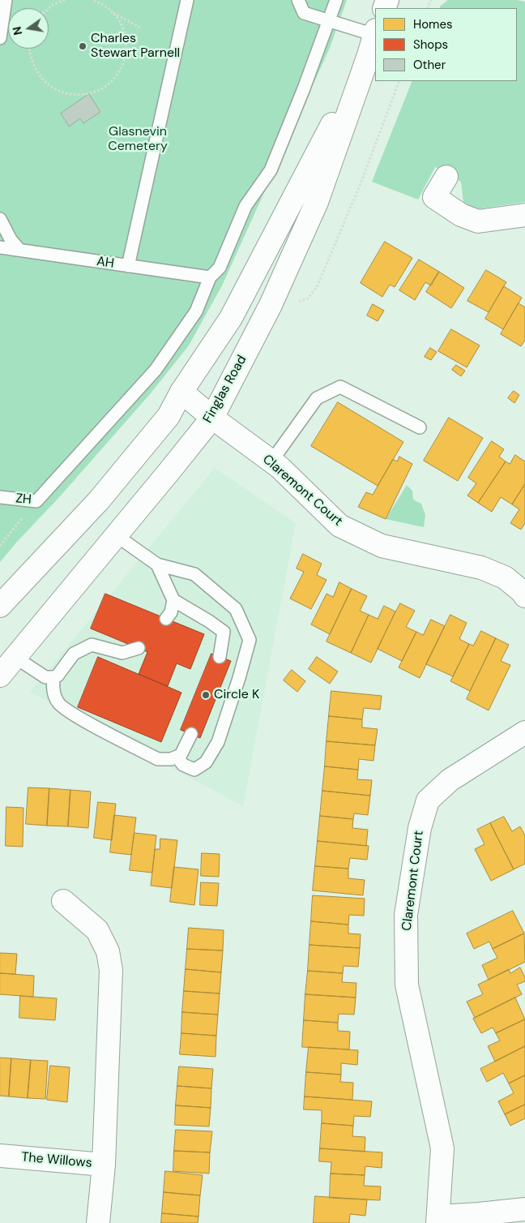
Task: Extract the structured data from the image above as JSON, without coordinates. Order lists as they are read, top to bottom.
{
  "streets": {
    "street": ["Finglas Road", "Claremont Court", "The Willows"],
    "lane": ["AH", "ZH"]
  },
  "crossings": [
    ["Finglas Road", "Claremont Court"]
  ],
  "parks": ["Glasnevin Cemetery"],
  "places": ["Charles Stewart Parnell", "Circle K"],
  "legend": ["Homes", "Shops", "Other"],
  "north": "left"
}
